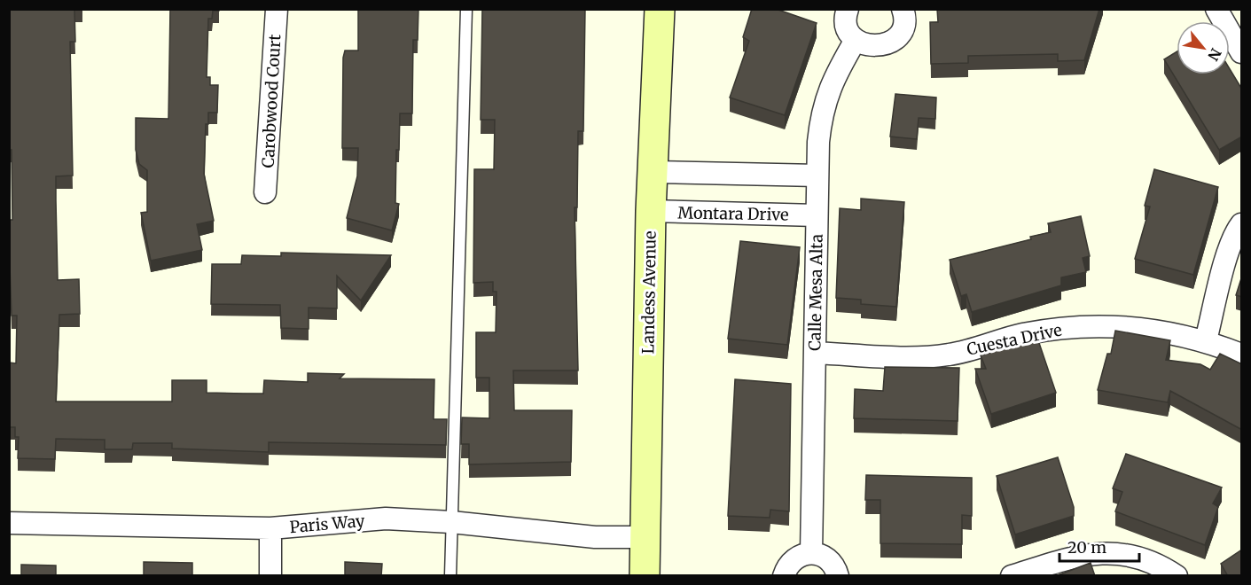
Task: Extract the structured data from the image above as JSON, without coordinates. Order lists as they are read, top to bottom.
{
  "streets": {
    "main road": ["Landess Avenue"],
    "street": [
      "Carobwood Court",
      "Montara Drive",
      "Calle Mesa Alta",
      "Cuesta Drive",
      "Paris Way"
    ]
  },
  "crossings": [
    ["Montara Drive", "Landess Avenue"],
    ["Montara Drive", "Calle Mesa Alta"],
    ["Landess Avenue", "Paris Way"],
    ["Calle Mesa Alta", "Cuesta Drive"]
  ],
  "scale_bar": "20 m",
  "north": "bottom right"
}
